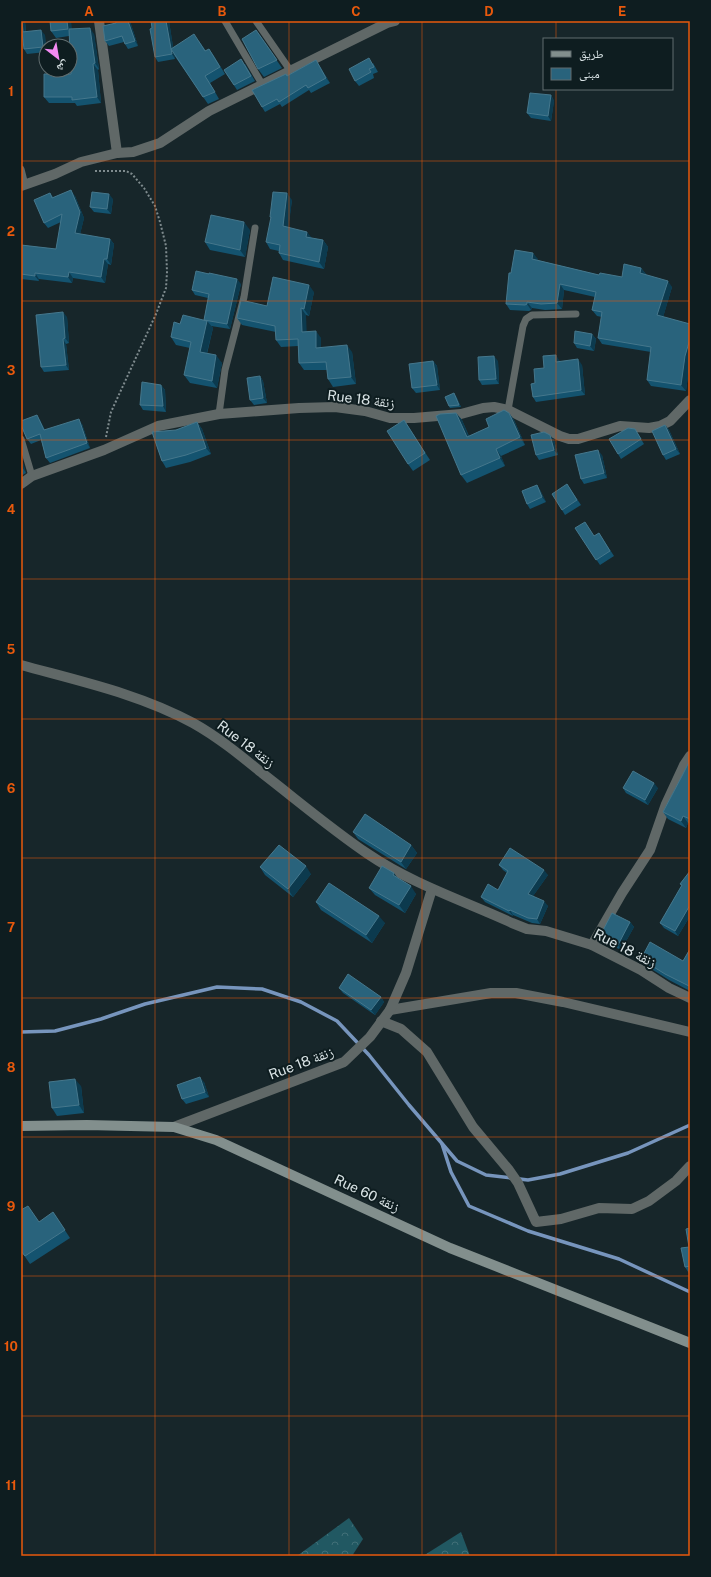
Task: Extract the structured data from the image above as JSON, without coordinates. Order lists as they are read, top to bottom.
{
  "streets": {
    "street": ["Rue 18 زنقة", "Rue 60 زنقة"]
  },
  "crossings": [
    ["Rue 18 زنقة", "Rue 60 زنقة"]
  ],
  "legend": ["طريق", "مبنى"],
  "north": "bottom right",
  "grid": {
    "columns": [
      "A",
      "B",
      "C",
      "D",
      "E"
    ],
    "rows": [
      "1",
      "2",
      "3",
      "4",
      "5",
      "6",
      "7",
      "8",
      "9",
      "10",
      "11"
    ]
  }
}
